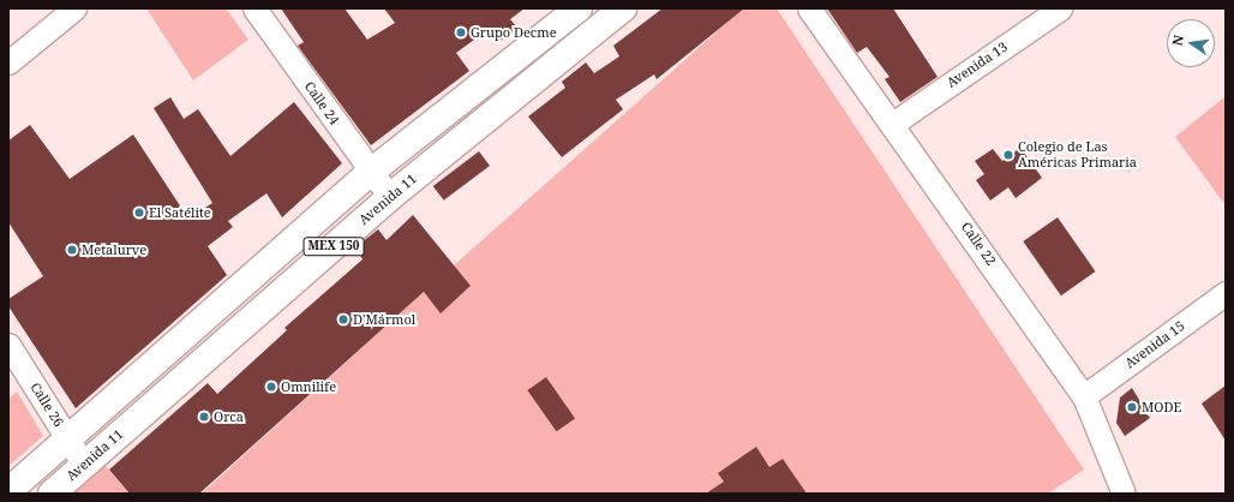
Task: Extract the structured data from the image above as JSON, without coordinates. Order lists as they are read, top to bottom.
{
  "streets": {
    "main road": ["Avenida 11", "MEX 150"],
    "street": [
      "Avenida 13",
      "Calle 24",
      "Calle 22",
      "Avenida 15",
      "Calle 26"
    ]
  },
  "crossings": [
    ["Avenida 13", "Calle 22"],
    ["Calle 24", "Avenida 11"],
    ["Calle 24", "MEX 150"],
    ["Avenida 11", "Calle 26"],
    ["Calle 22", "Avenida 15"],
    ["MEX 150", "Calle 26"]
  ],
  "places": [
    "Grupo Decme",
    "Colegio de Las Américas Primaria",
    "El Satélite",
    "Metalurve",
    "D'Mármol",
    "Omnilife",
    "MODE",
    "Orca"
  ],
  "north": "left"
}
